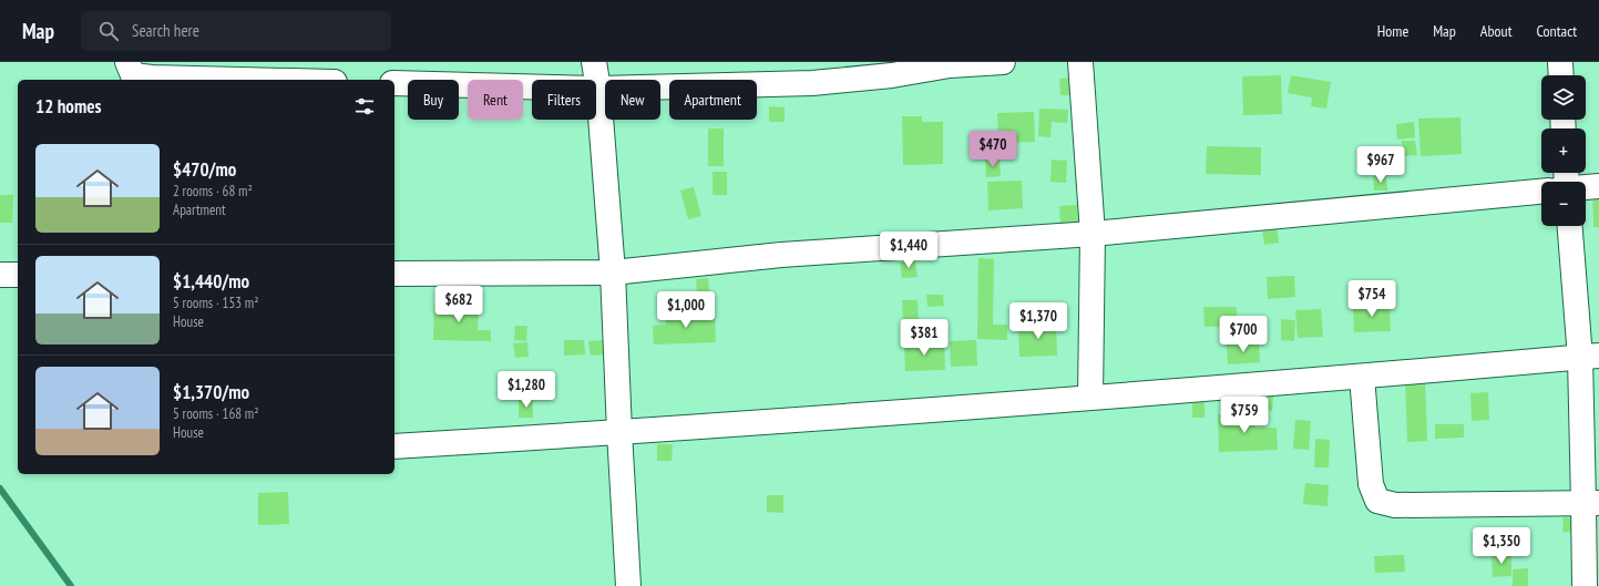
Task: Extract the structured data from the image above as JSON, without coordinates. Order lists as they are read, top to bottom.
{
  "page": {
    "header": "Map",
    "search": "Search here",
    "nav": [
      "Home",
      "Map",
      "About",
      "Contact"
    ],
    "map_buttons": ["+", "−"],
    "chip": [
      "Buy",
      "Rent",
      "Filters",
      "New",
      "Apartment"
    ],
    "heading": "12 homes",
    "price": [
      "$470",
      "$967",
      "$1,440",
      "$754",
      "$682",
      "$1,000",
      "$1,370",
      "$700",
      "$381",
      "$1,280",
      "$759",
      "$1,350"
    ],
    "list": [
      {
        "name": "$470/mo",
        "note": "2 rooms · 68 m² · Apartment"
      },
      {
        "name": "$1,440/mo",
        "note": "5 rooms · 153 m² · House"
      },
      {
        "name": "$1,370/mo",
        "note": "5 rooms · 168 m² · House"
      }
    ]
  }
}
